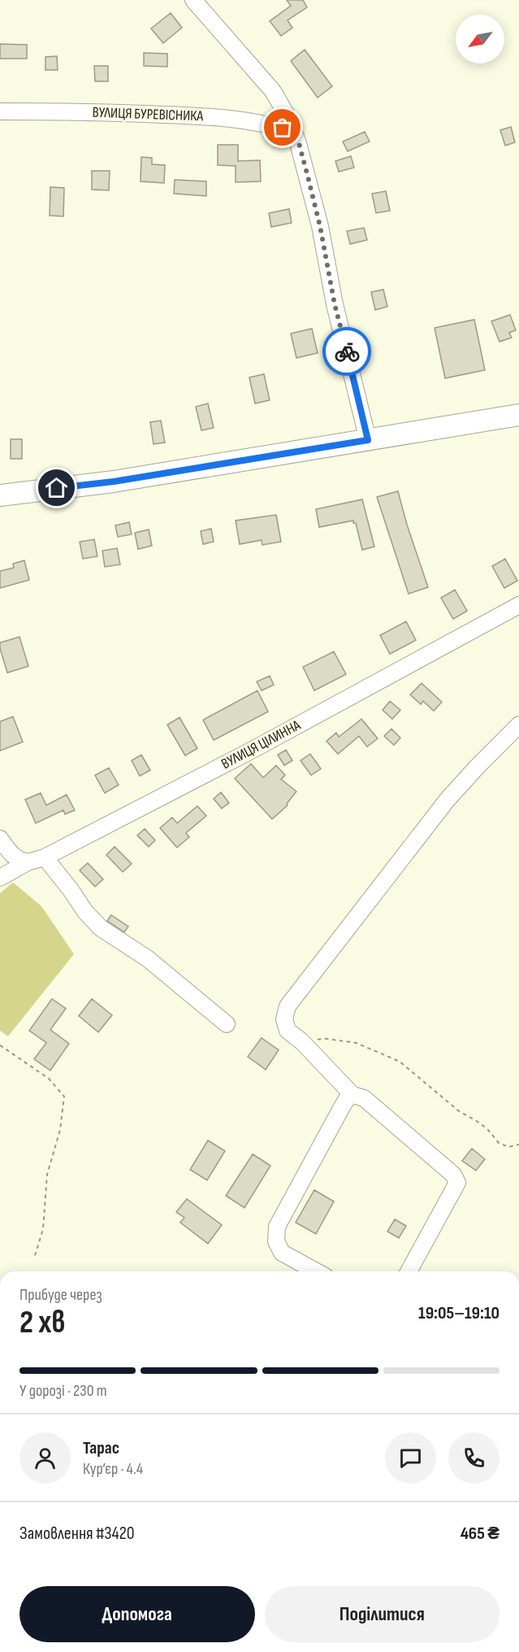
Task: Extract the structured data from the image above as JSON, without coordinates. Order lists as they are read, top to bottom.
{
  "streets": {
    "street": ["ВУЛИЦЯ БУРЕВІСНИКА", "ВУЛИЦЯ ЦІЛИННА"]
  },
  "north": "bottom left",
  "page": {
    "heading": ["2 хв", "Прибуде через", "19:05–19:10"],
    "panel": [
      "Тарас",
      "Кур’єр · 4.4",
      "Замовлення #3420",
      "465 ₴"
    ],
    "bar": "У дорозі · 230 m",
    "buttons": ["Допомога", "Поділитися"]
  }
}
